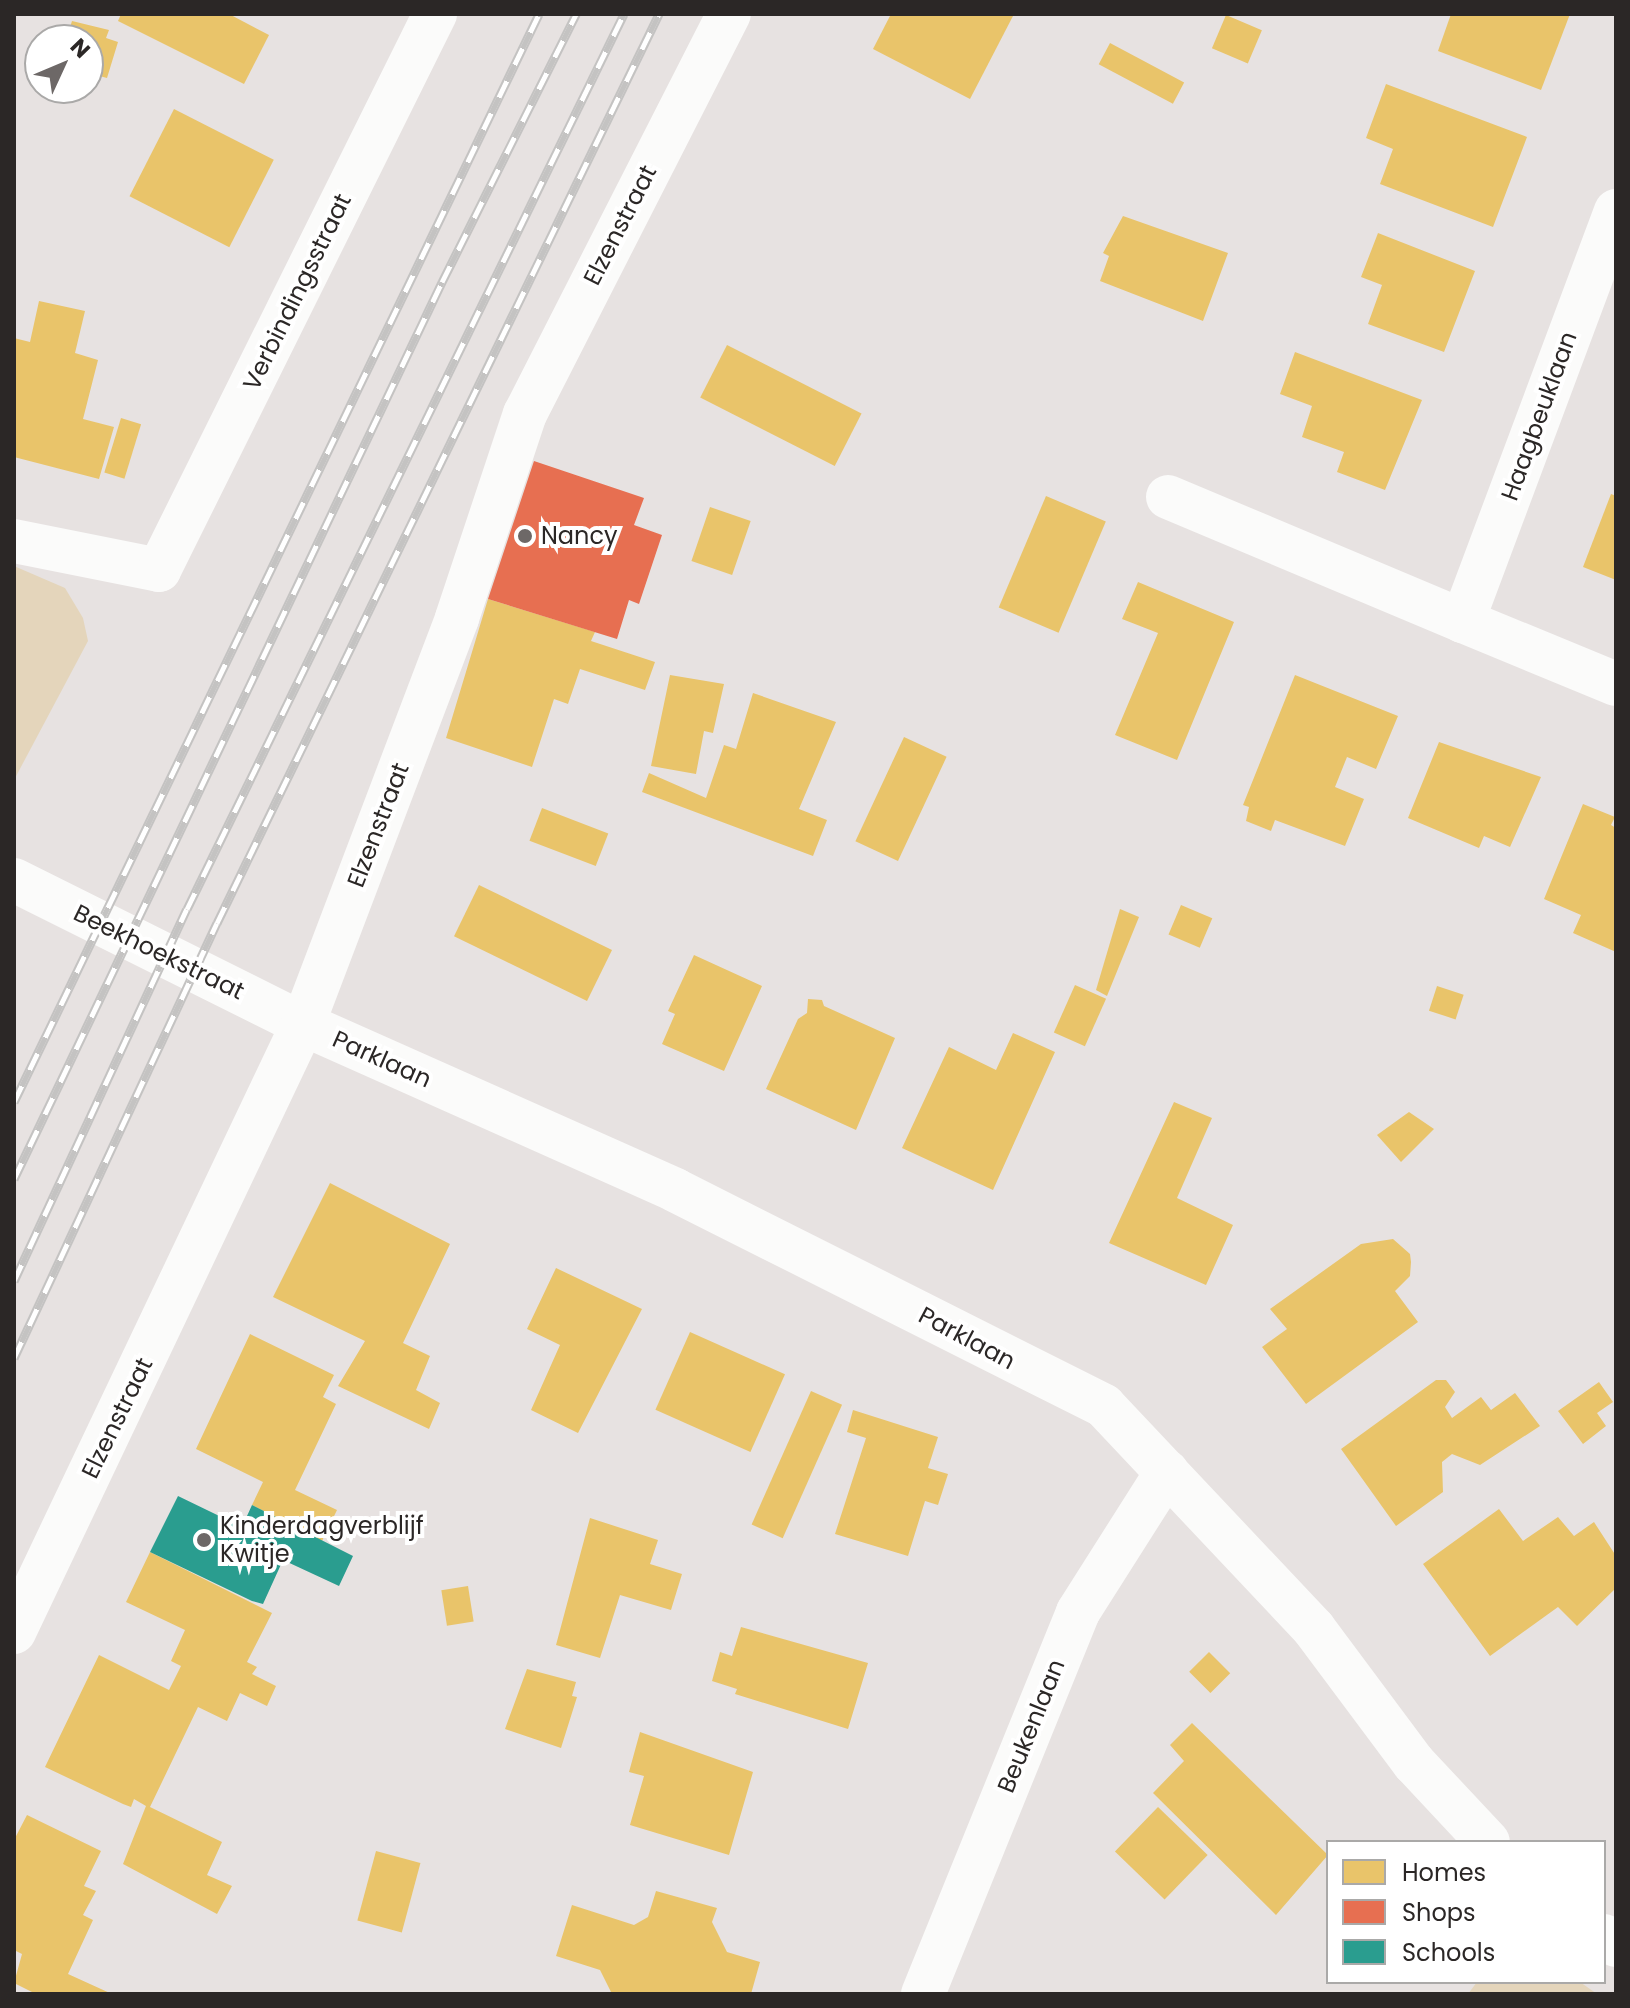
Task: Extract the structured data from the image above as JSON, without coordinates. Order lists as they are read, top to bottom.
{
  "streets": {
    "street": [
      "Elzenstraat",
      "Verbindingsstraat",
      "Haagbeuklaan",
      "Beekhoekstraat",
      "Parklaan",
      "Beukenlaan"
    ]
  },
  "crossings": [
    ["Elzenstraat", "Beekhoekstraat"],
    ["Elzenstraat", "Parklaan"],
    ["Beekhoekstraat", "Parklaan"],
    ["Parklaan", "Beukenlaan"]
  ],
  "places": ["Nancy", "Kinderdagverblijf Kwitje"],
  "legend": ["Homes", "Shops", "Schools"],
  "north": "top right"
}
